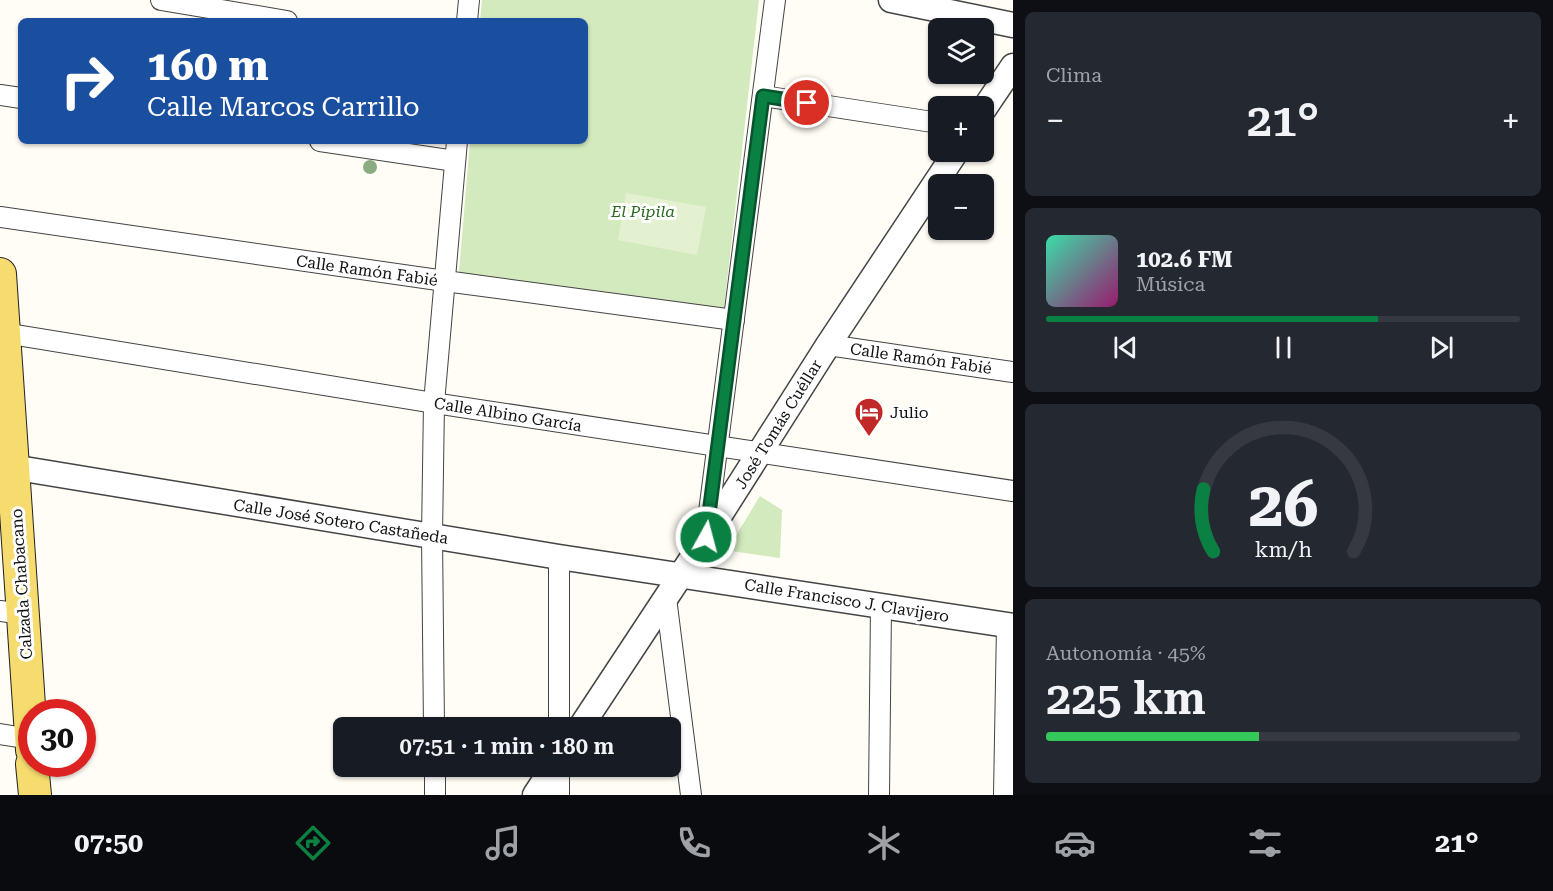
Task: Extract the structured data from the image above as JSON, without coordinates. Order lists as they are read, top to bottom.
{
  "streets": {
    "main road": ["Calzada Chabacano"],
    "street": [
      "Calle Ramón Fabié",
      "Calle Albino García",
      "José Tomás Cuéllar",
      "Calle José Sotero Castañeda",
      "Calle Francisco J. Clavijero"
    ]
  },
  "crossings": [
    ["Calle Ramón Fabié", "José Tomás Cuéllar"],
    ["Calle Albino García", "José Tomás Cuéllar"],
    ["Calle Albino García", "Calzada Chabacano"],
    ["José Tomás Cuéllar", "Calle José Sotero Castañeda"],
    ["José Tomás Cuéllar", "Calle Francisco J. Clavijero"],
    ["Calle José Sotero Castañeda", "Calzada Chabacano"],
    ["Calle José Sotero Castañeda", "Calle Francisco J. Clavijero"]
  ],
  "parks": ["El Pípila"],
  "places": {
    "hotel": ["Julio"]
  },
  "page": {
    "tile": [
      "Clima",
      ["Autonomía · 45%", "225 km"]
    ],
    "map_buttons": ["+", "−"],
    "turn": ["160 m", "Calle Marcos Carrillo"],
    "heat": ["−", "21°", "+"],
    "song": ["102.6 FM", "Música"],
    "limit": "30",
    "trip": "07:51 · 1 min · 180 m",
    "tabs": ["07:50", "21°"],
    "gauge": ["26", "km/h"]
  }
}
